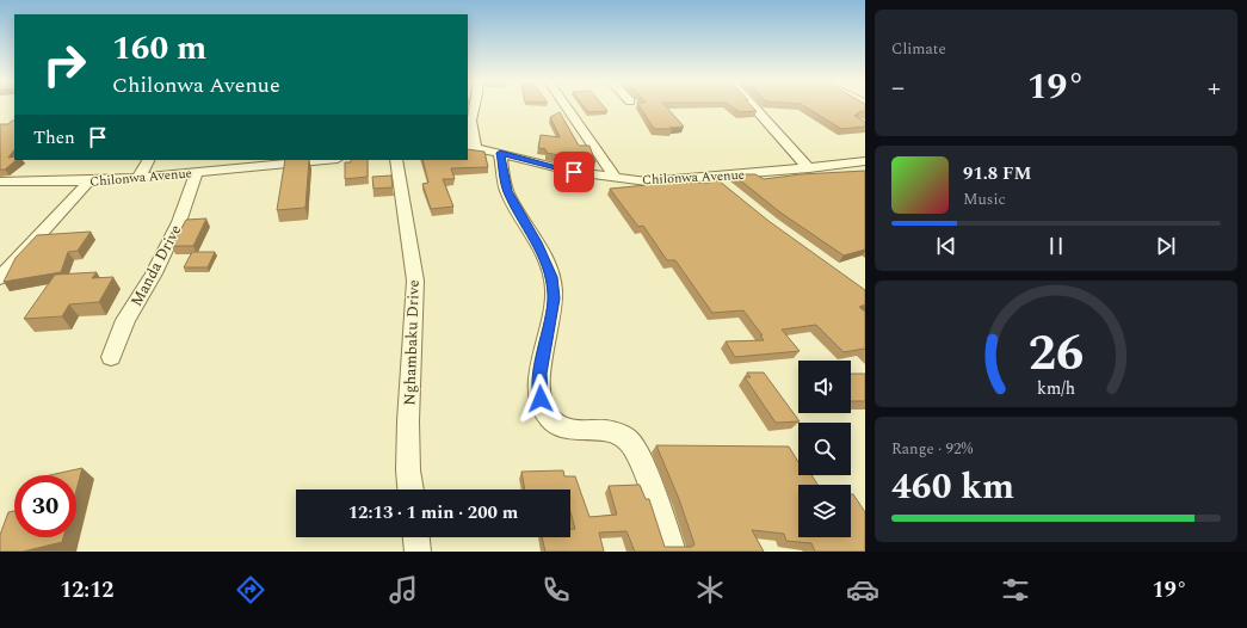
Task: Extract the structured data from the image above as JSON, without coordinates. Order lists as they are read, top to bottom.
{
  "streets": {
    "street": ["Chilonwa Avenue", "Manda Drive", "Nghambaku Drive"]
  },
  "crossings": [
    ["Chilonwa Avenue", "Manda Drive"]
  ],
  "page": {
    "tile": [
      "Climate",
      ["Range · 92%", "460 km"]
    ],
    "turn": ["160 m", "Chilonwa Avenue"],
    "heat": ["−", "19°", "+"],
    "then": "Then",
    "song": ["91.8 FM", "Music"],
    "limit": "30",
    "trip": "12:13 · 1 min · 200 m",
    "tabs": ["12:12", "19°"],
    "gauge": ["26", "km/h"]
  }
}
